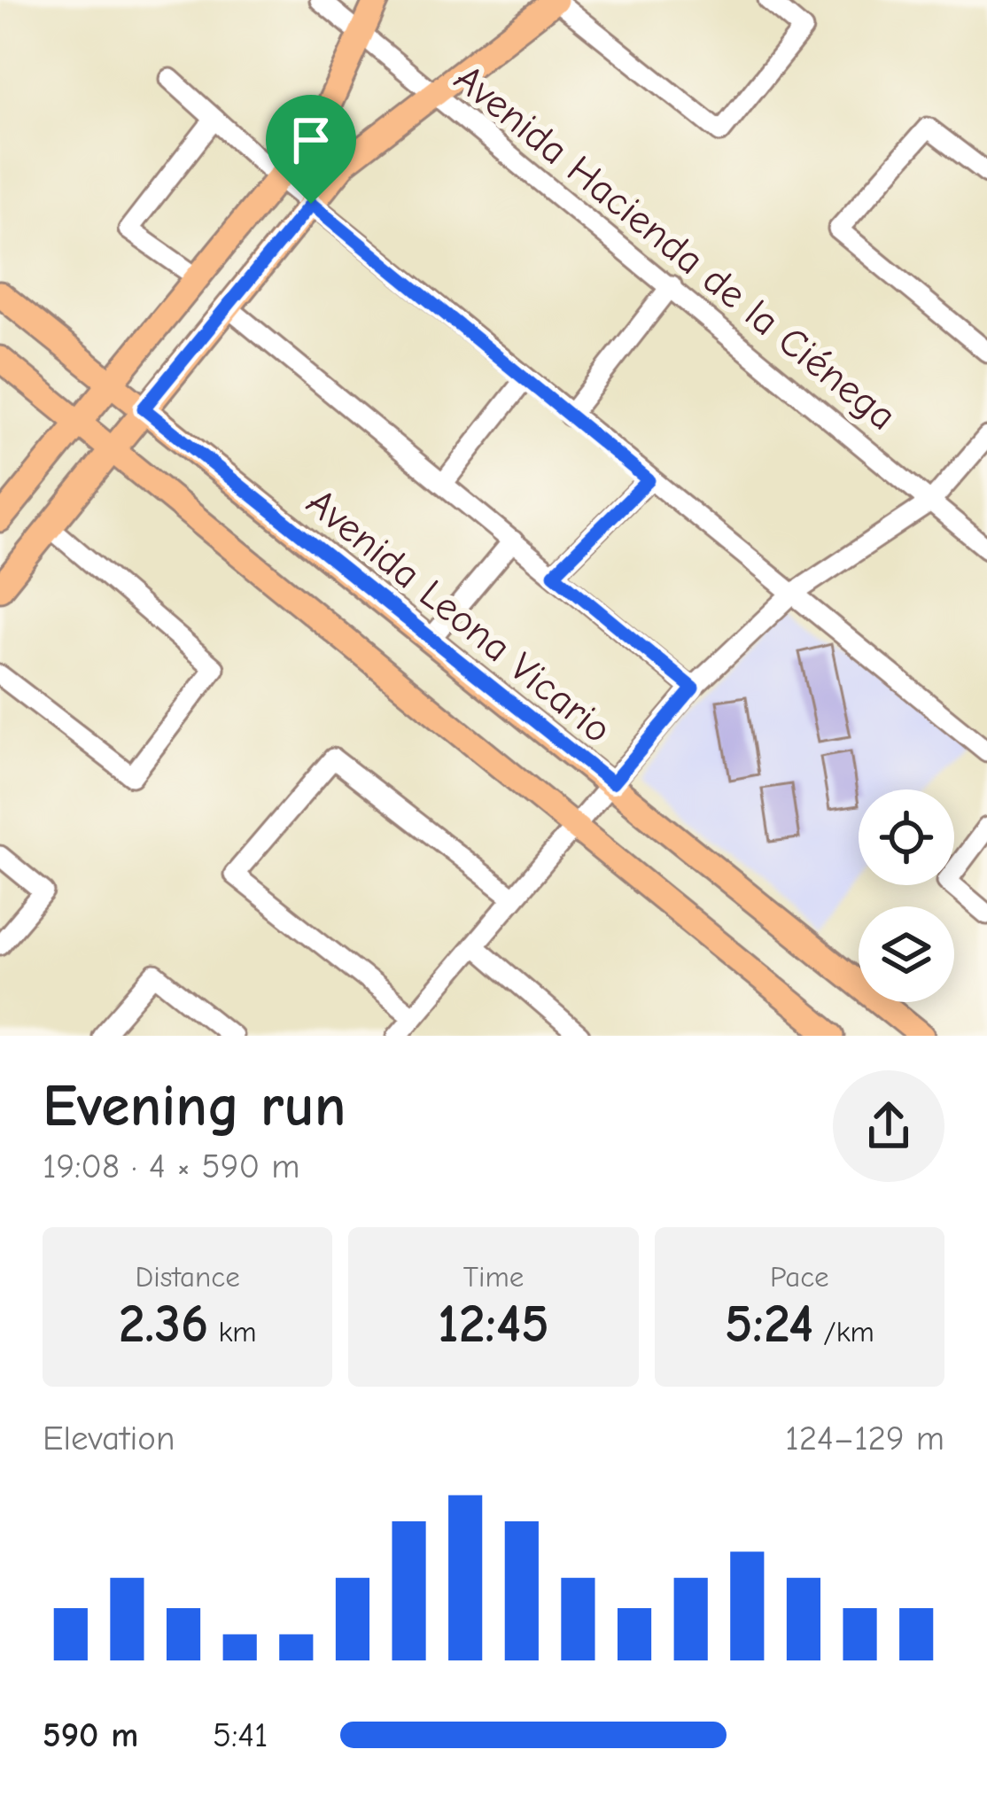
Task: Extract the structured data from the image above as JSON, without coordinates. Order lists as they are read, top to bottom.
{
  "streets": {
    "main road": ["Avenida Leona Vicario"],
    "street": ["Avenida Hacienda de la Ciénega"]
  },
  "page": {
    "heading": ["Evening run", "19:08 · 4 × 590 m"],
    "stats": [
      ["Distance", "2.36 km"],
      ["Time", "12:45"],
      ["Pace", "5:24 /km"]
    ],
    "chart": ["Elevation", "124–129 m"],
    "list": [
      {
        "name": "590 m",
        "note": "5:41"
      }
    ]
  }
}
